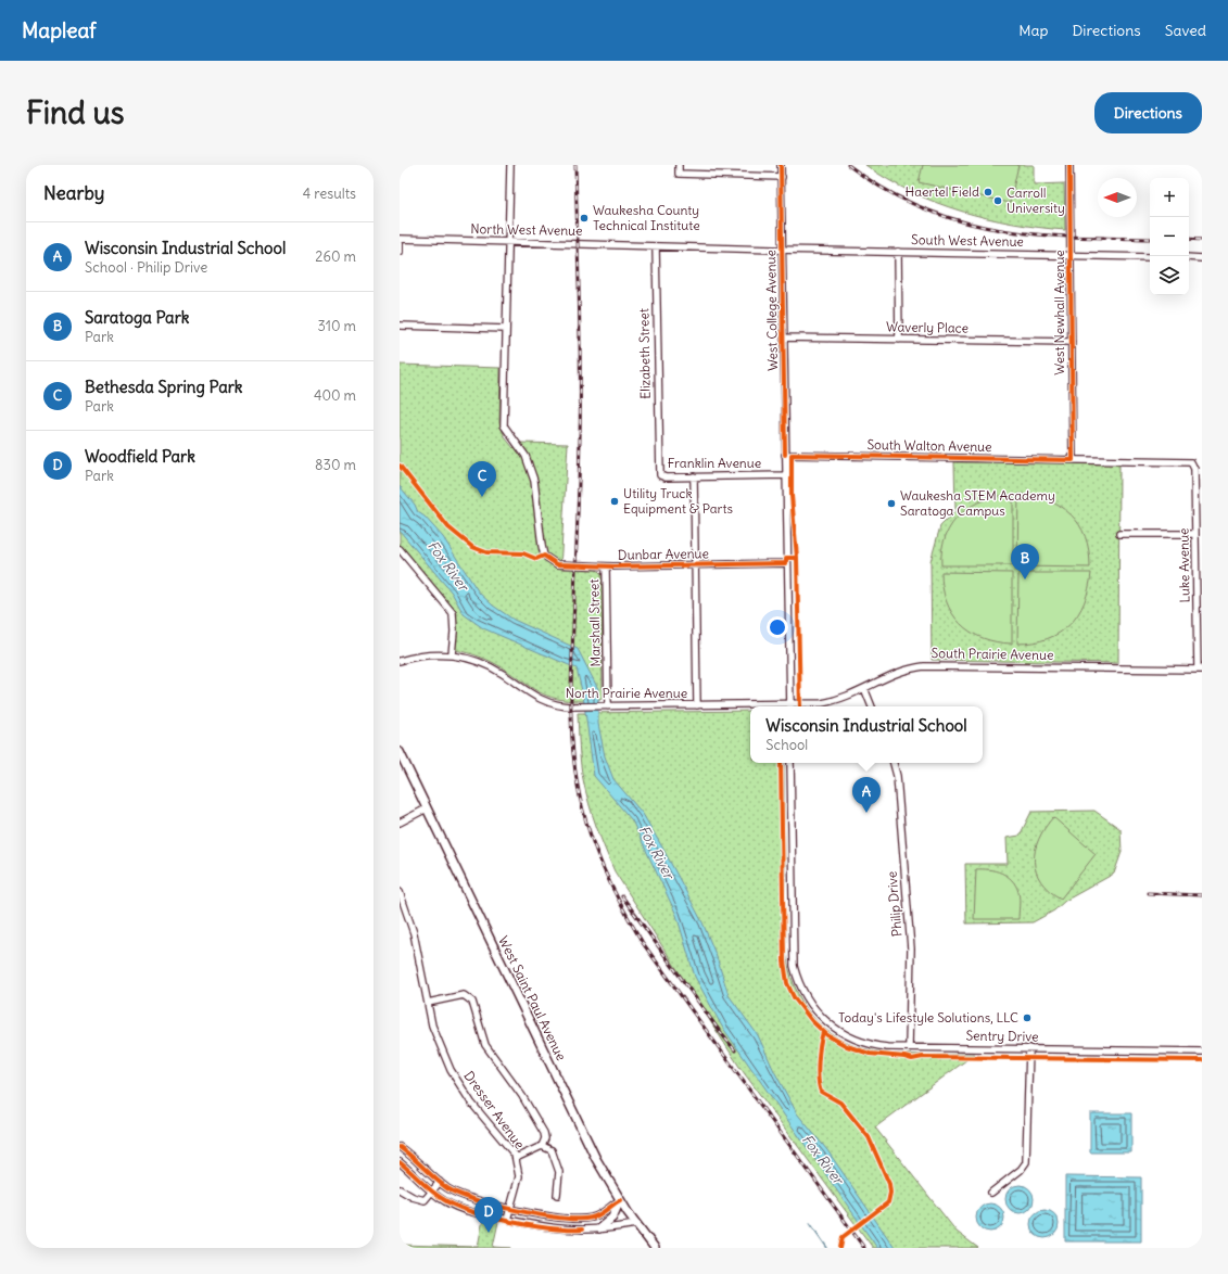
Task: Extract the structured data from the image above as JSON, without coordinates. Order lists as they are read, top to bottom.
{
  "streets": {
    "main road": ["West Saint Paul Avenue"],
    "street": [
      "North West Avenue",
      "South West Avenue",
      "West College Avenue",
      "West Newhall Avenue",
      "Waverly Place",
      "Elizabeth Street",
      "South Walton Avenue",
      "Franklin Avenue",
      "Dunbar Avenue",
      "Luke Avenue",
      "Marshall Street",
      "South Prairie Avenue",
      "North Prairie Avenue",
      "Philip Drive",
      "Sentry Drive",
      "Dresser Avenue"
    ]
  },
  "crossings": [
    ["North West Avenue", "South West Avenue"],
    ["North West Avenue", "West College Avenue"],
    ["North West Avenue", "Elizabeth Street"],
    ["North West Avenue", "Dunbar Avenue"],
    ["South West Avenue", "West College Avenue"],
    ["South West Avenue", "West Newhall Avenue"],
    ["West College Avenue", "Waverly Place"],
    ["West College Avenue", "South Walton Avenue"],
    ["West College Avenue", "Franklin Avenue"],
    ["West College Avenue", "Dunbar Avenue"],
    ["West Newhall Avenue", "Waverly Place"],
    ["West Newhall Avenue", "South Walton Avenue"],
    ["Elizabeth Street", "Franklin Avenue"],
    ["South Walton Avenue", "Luke Avenue"],
    ["Dunbar Avenue", "Marshall Street"],
    ["Luke Avenue", "South Prairie Avenue"],
    ["Marshall Street", "North Prairie Avenue"],
    ["Philip Drive", "Sentry Drive"]
  ],
  "water": ["Fox River"],
  "places": [
    "Haertel Field",
    "Carroll University",
    "Waukesha County Technical Institute",
    "Utility Truck Equipment & Parts",
    "Waukesha STEM Academy Saratoga Campus",
    "Today's Lifestyle Solutions, LLC"
  ],
  "north": "left",
  "page": {
    "header": "Mapleaf",
    "nav": ["Map", "Directions", "Saved"],
    "buttons": "Directions",
    "title": "Find us",
    "heading": ["Nearby", "4 results"],
    "map_buttons": ["+", "−"],
    "list": [
      {
        "mark": "A",
        "name": "Wisconsin Industrial School",
        "note": "School · Philip Drive",
        "value": "260 m"
      },
      {
        "mark": "B",
        "name": "Saratoga Park",
        "note": "Park",
        "value": "310 m"
      },
      {
        "mark": "C",
        "name": "Bethesda Spring Park",
        "note": "Park",
        "value": "400 m"
      },
      {
        "mark": "D",
        "name": "Woodfield Park",
        "note": "Park",
        "value": "830 m"
      }
    ],
    "pins": [
      "C",
      "B",
      "A",
      "D"
    ],
    "popup": ["Wisconsin Industrial School", "School"]
  }
}
